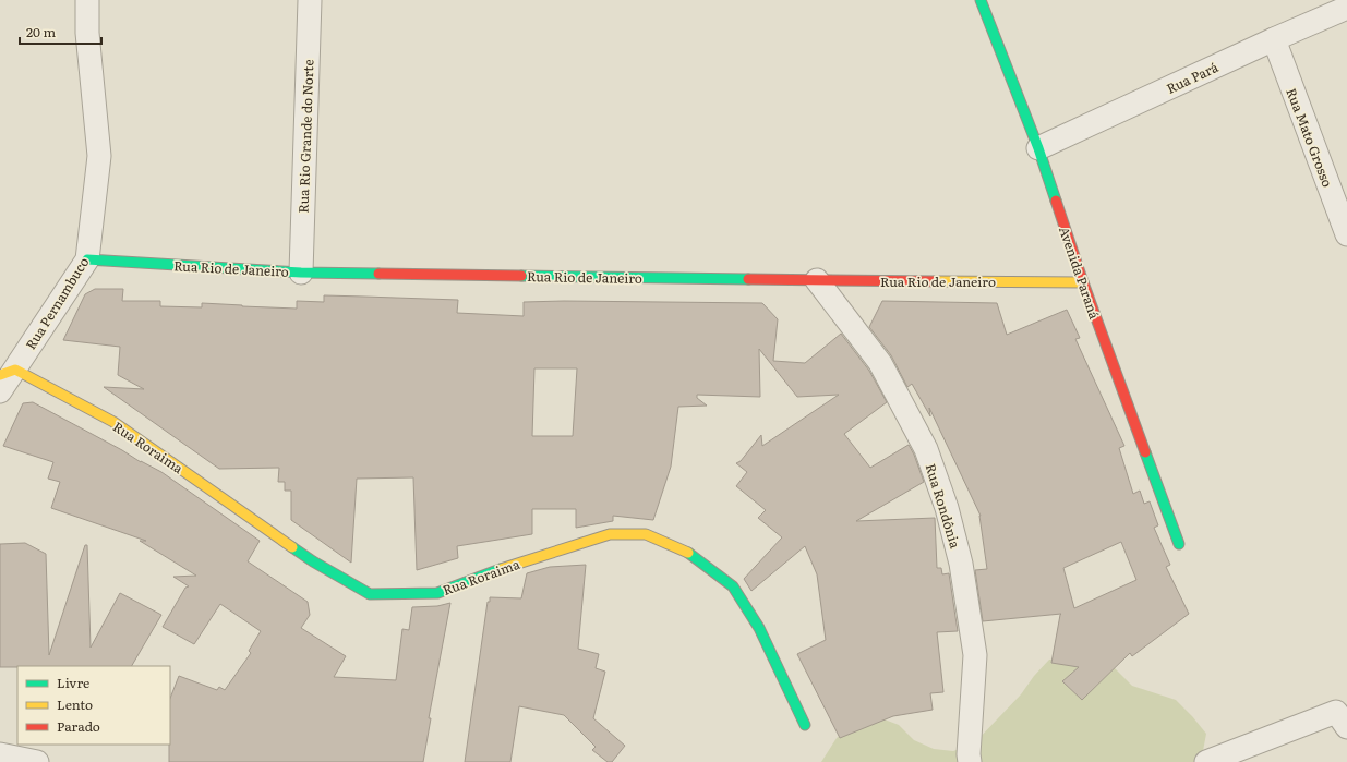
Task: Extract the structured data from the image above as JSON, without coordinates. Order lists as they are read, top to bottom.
{
  "streets": {
    "street": [
      "Rua Pará",
      "Rua Rio Grande do Norte",
      "Rua Mato Grosso",
      "Rua Rio de Janeiro",
      "Avenida Paraná",
      "Rua Pernambuco",
      "Rua Roraima",
      "Rua Rondônia"
    ]
  },
  "crossings": [
    ["Rua Pará", "Rua Mato Grosso"],
    ["Rua Pará", "Avenida Paraná"],
    ["Rua Rio Grande do Norte", "Rua Rio de Janeiro"],
    ["Rua Rio de Janeiro", "Avenida Paraná"],
    ["Rua Rio de Janeiro", "Rua Pernambuco"],
    ["Rua Rio de Janeiro", "Rua Rondônia"],
    ["Rua Pernambuco", "Rua Roraima"]
  ],
  "legend": ["Livre", "Lento", "Parado"],
  "scale_bar": "20 m"
}
